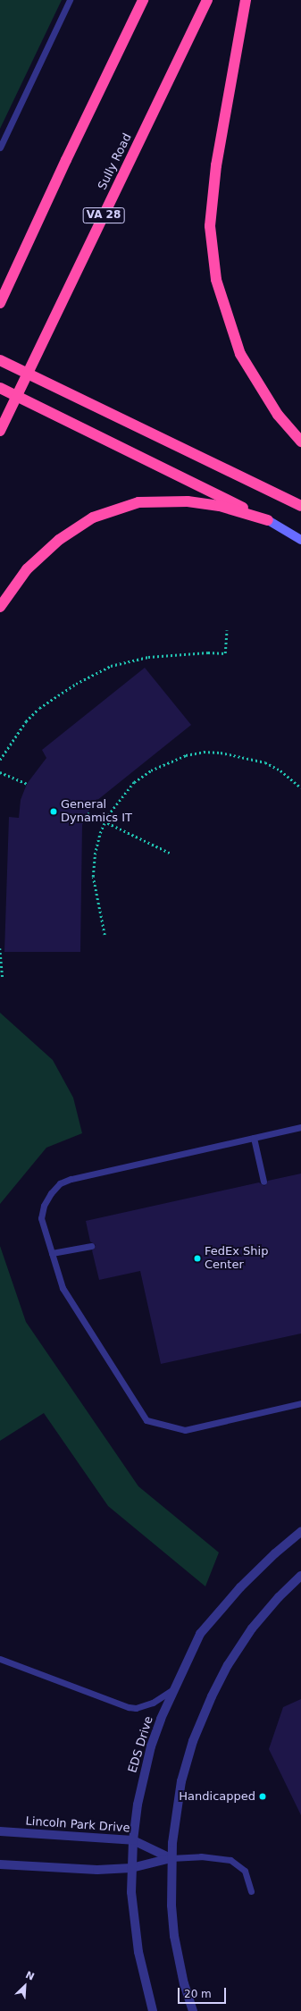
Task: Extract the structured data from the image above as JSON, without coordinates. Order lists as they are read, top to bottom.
{
  "streets": {
    "highway": ["Sully Road", "VA 28"],
    "street": ["EDS Drive", "Lincoln Park Drive"]
  },
  "crossings": [
    ["EDS Drive", "Lincoln Park Drive"]
  ],
  "places": ["General Dynamics IT", "FedEx Ship Center", "Handicapped"],
  "scale_bar": "20 m",
  "north": "top right"
}
